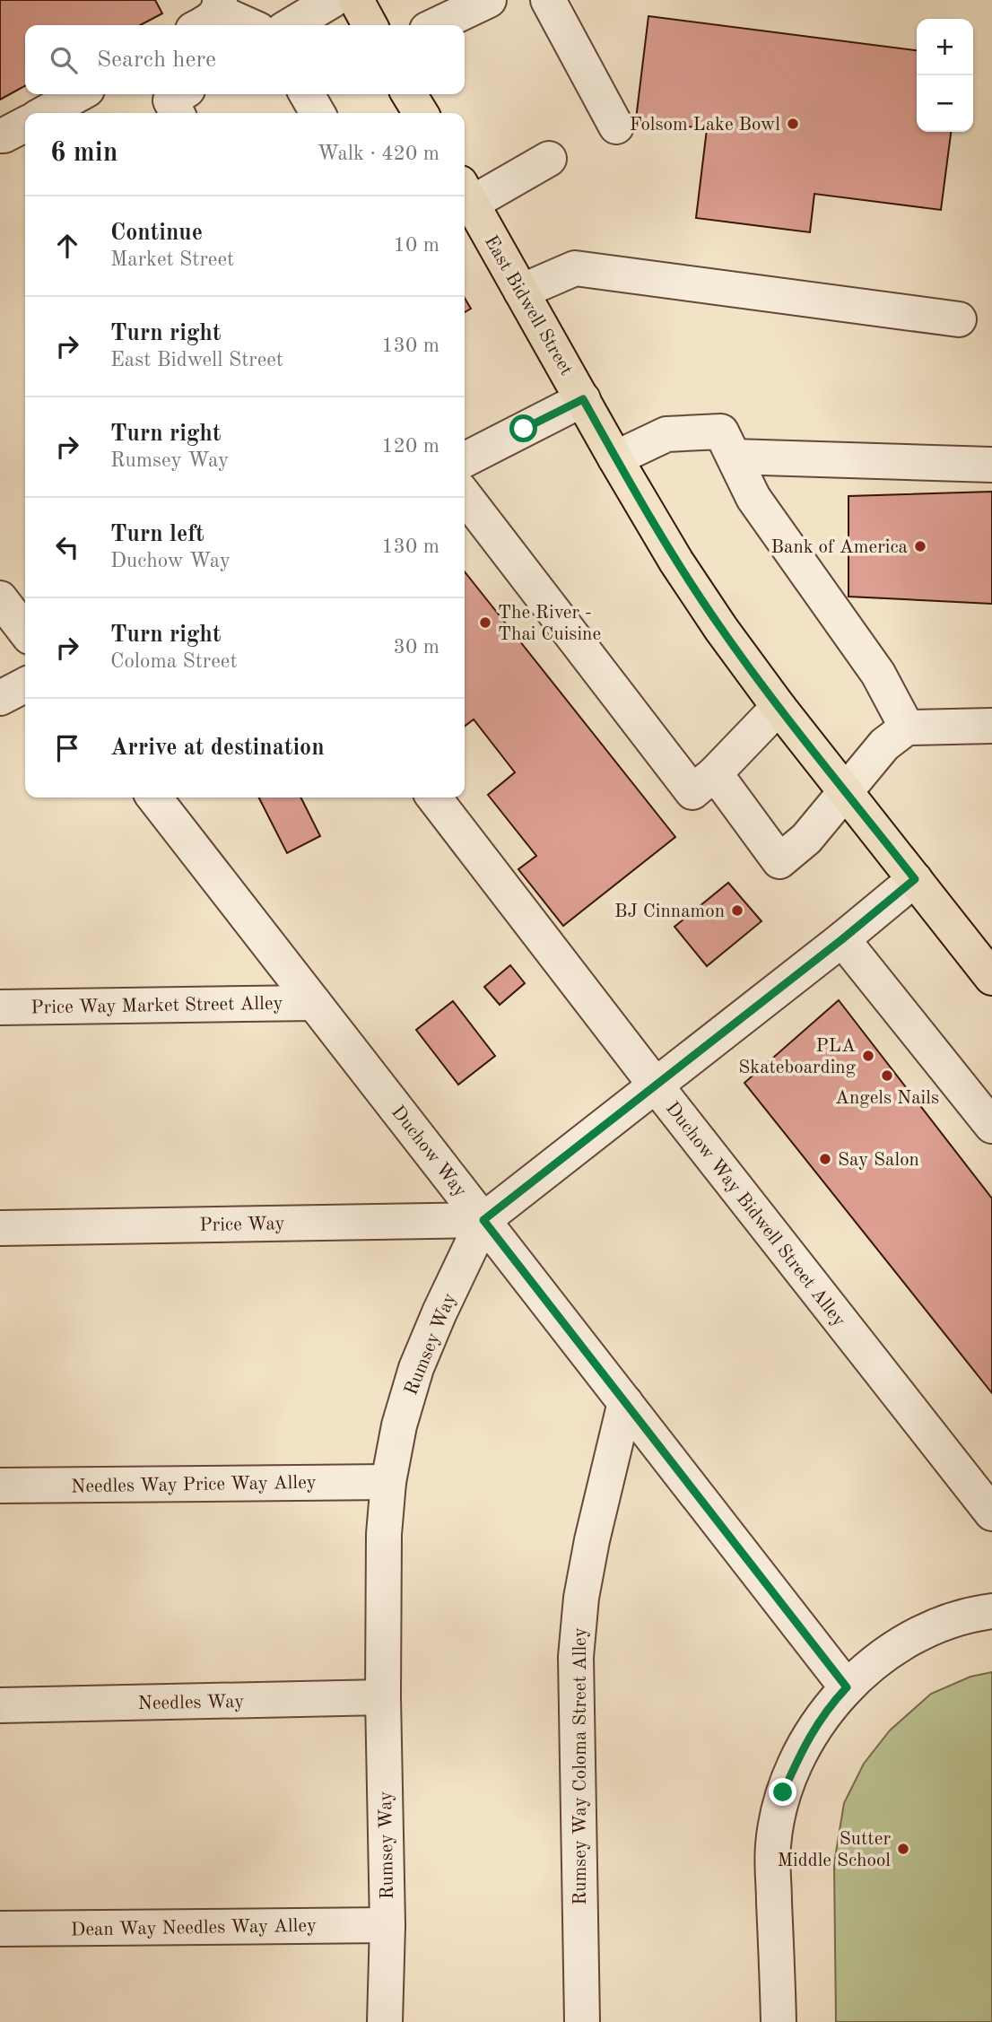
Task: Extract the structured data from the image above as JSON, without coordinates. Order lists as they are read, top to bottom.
{
  "streets": {
    "main road": ["East Bidwell Street"],
    "street": [
      "Price Way Market Street Alley",
      "Duchow Way",
      "Duchow Way Bidwell Street Alley",
      "Price Way",
      "Rumsey Way",
      "Needles Way Price Way Alley",
      "Needles Way",
      "Rumsey Way Coloma Street Alley",
      "Dean Way Needles Way Alley"
    ]
  },
  "crossings": [
    ["East Bidwell Street", "Rumsey Way"],
    ["Price Way Market Street Alley", "Duchow Way"],
    ["Duchow Way", "Price Way"],
    ["Duchow Way", "Rumsey Way"],
    ["Duchow Way", "Rumsey Way Coloma Street Alley"],
    ["Duchow Way Bidwell Street Alley", "Rumsey Way"],
    ["Price Way", "Rumsey Way"],
    ["Rumsey Way", "Needles Way Price Way Alley"],
    ["Rumsey Way", "Needles Way"],
    ["Rumsey Way", "Dean Way Needles Way Alley"]
  ],
  "places": [
    "Folsom Lake Bowl",
    "Bank of America",
    "The River - Thai Cuisine",
    "BJ Cinnamon",
    "PLA Skateboarding",
    "Angels Nails",
    "Say Salon",
    "Sutter Middle School"
  ],
  "page": {
    "map_buttons": ["+", "−"],
    "search": "Search here",
    "heading": ["6 min", "Walk · 420 m"],
    "list": [
      ["Continue", "Market Street", "10 m"],
      ["Turn right", "East Bidwell Street", "130 m"],
      ["Turn right", "Rumsey Way", "120 m"],
      ["Turn left", "Duchow Way", "130 m"],
      ["Turn right", "Coloma Street", "30 m"],
      "Arrive at destination"
    ]
  }
}
